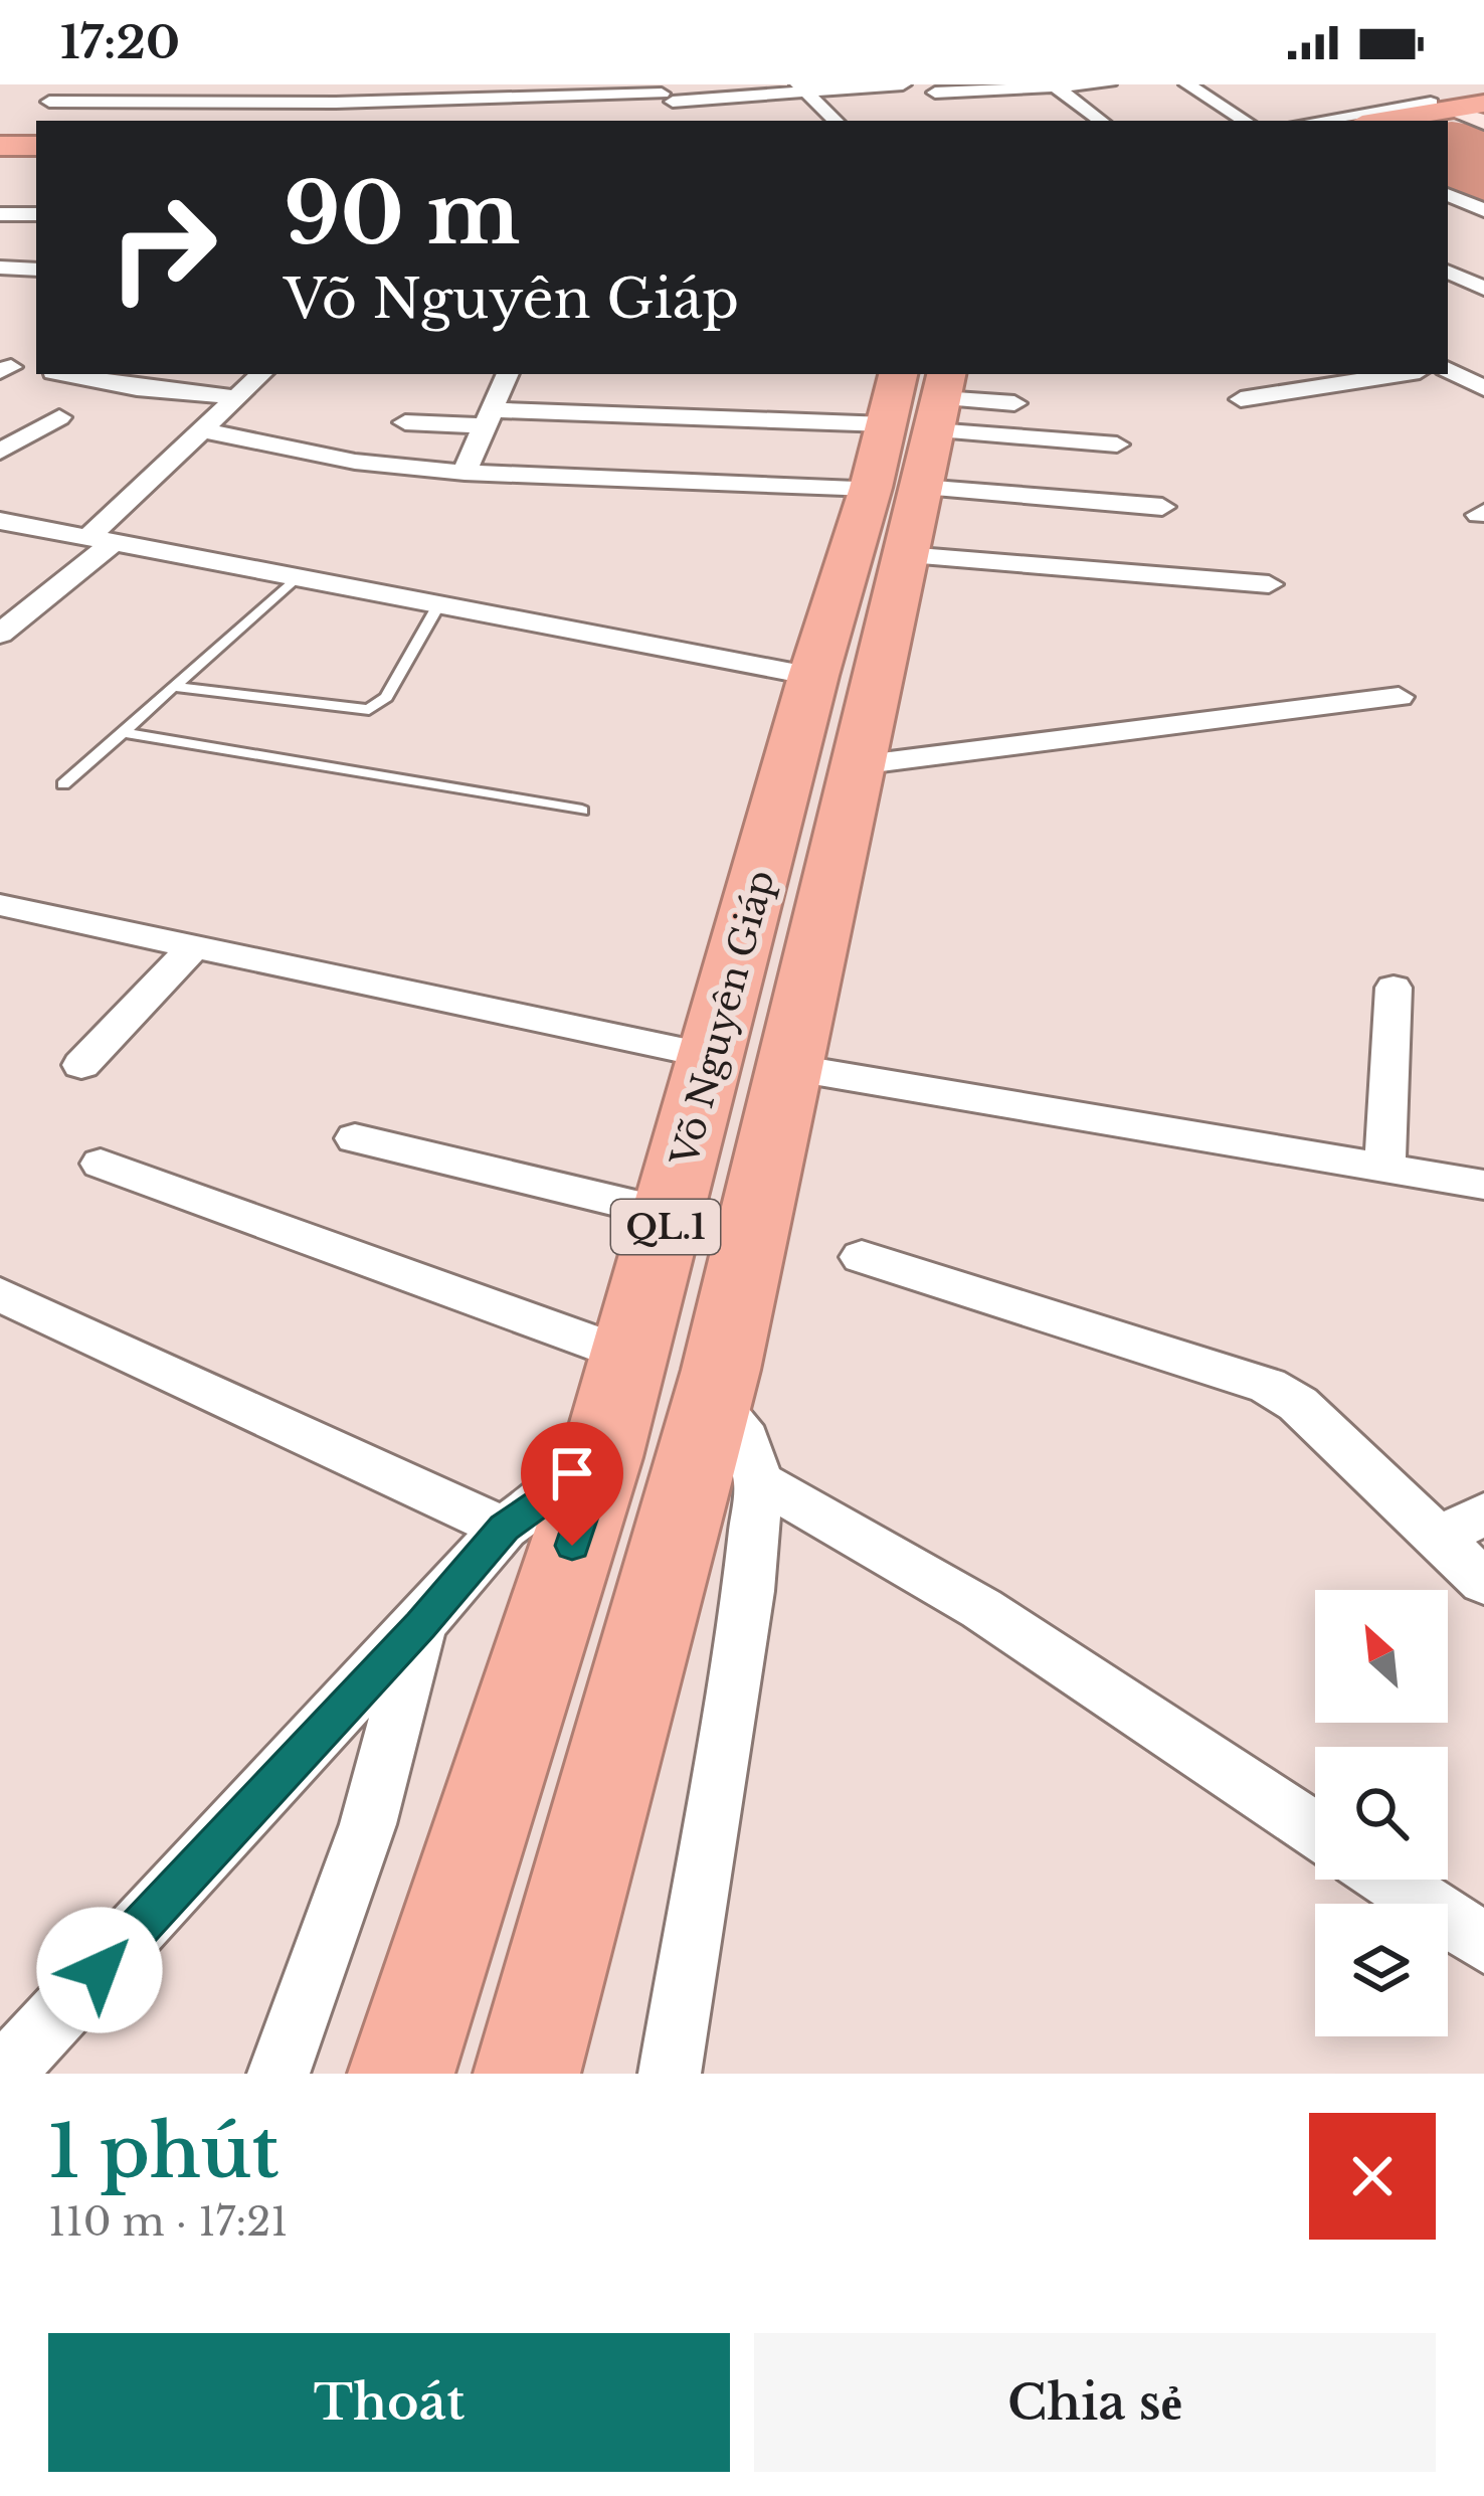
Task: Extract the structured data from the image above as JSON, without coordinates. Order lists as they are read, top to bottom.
{
  "streets": {
    "highway": ["Võ Nguyên Giáp", "QL.1"]
  },
  "north": "top left",
  "page": {
    "status": "17:20",
    "turn": ["90 m", "Võ Nguyên Giáp"],
    "heading": ["1 phút", "110 m · 17:21"],
    "buttons": ["Thoát", "Chia sẻ"]
  }
}
